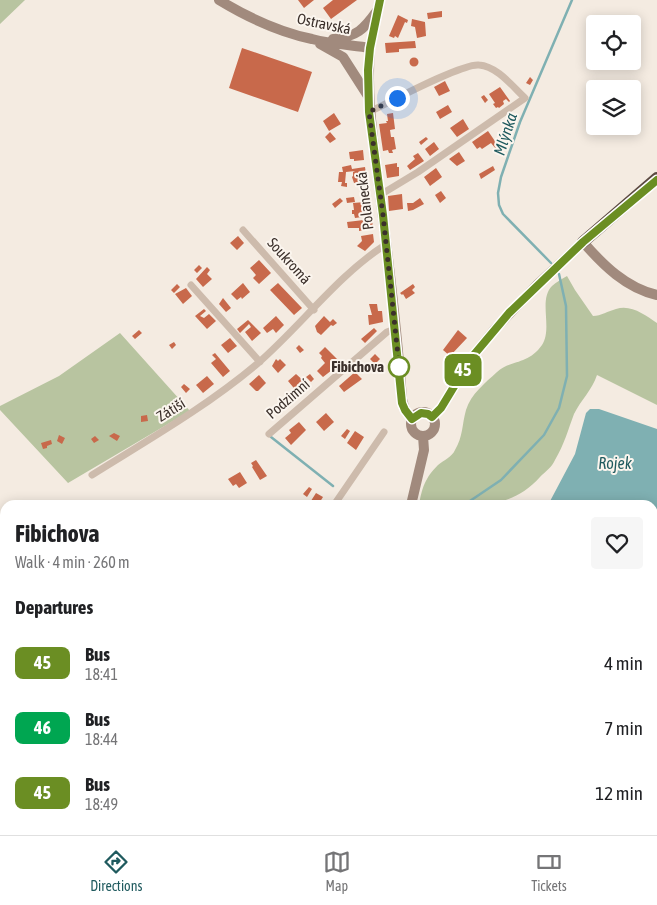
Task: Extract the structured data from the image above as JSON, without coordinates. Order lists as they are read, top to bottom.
{
  "streets": {
    "street": [
      "Ostravská",
      "Polanecká",
      "Soukromá",
      "Podzimní",
      "Zátiší"
    ]
  },
  "crossings": [
    ["Ostravská", "Polanecká"],
    ["Polanecká", "Podzimní"],
    ["Polanecká", "Zátiší"],
    ["Soukromá", "Zátiší"]
  ],
  "water": ["Mlýnka", "Rojek"],
  "places": ["Fibichova"],
  "lines": ["bus line 45"],
  "page": {
    "on_map": "45",
    "heading": [
      ["Fibichova", "Walk · 4 min · 260 m"],
      "Departures"
    ],
    "list": [
      {
        "mark": "45",
        "name": "Bus",
        "note": "18:41",
        "value": "4 min"
      },
      {
        "mark": "46",
        "name": "Bus",
        "note": "18:44",
        "value": "7 min"
      },
      {
        "mark": "45",
        "name": "Bus",
        "note": "18:49",
        "value": "12 min"
      }
    ],
    "tabs": ["Directions", "Map", "Tickets"]
  }
}
